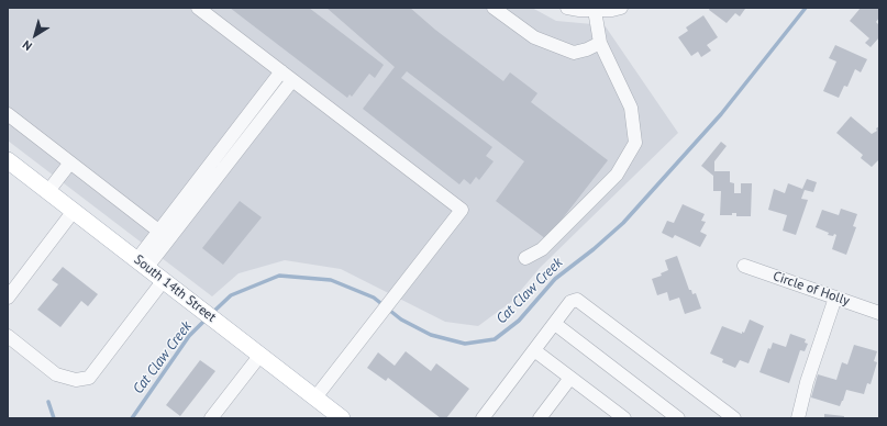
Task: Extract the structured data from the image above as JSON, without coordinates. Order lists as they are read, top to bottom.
{
  "streets": {
    "main road": ["South 14th Street"],
    "street": ["Circle of Holly"]
  },
  "water": ["Cat Claw Creek"],
  "north": "bottom left"
}
